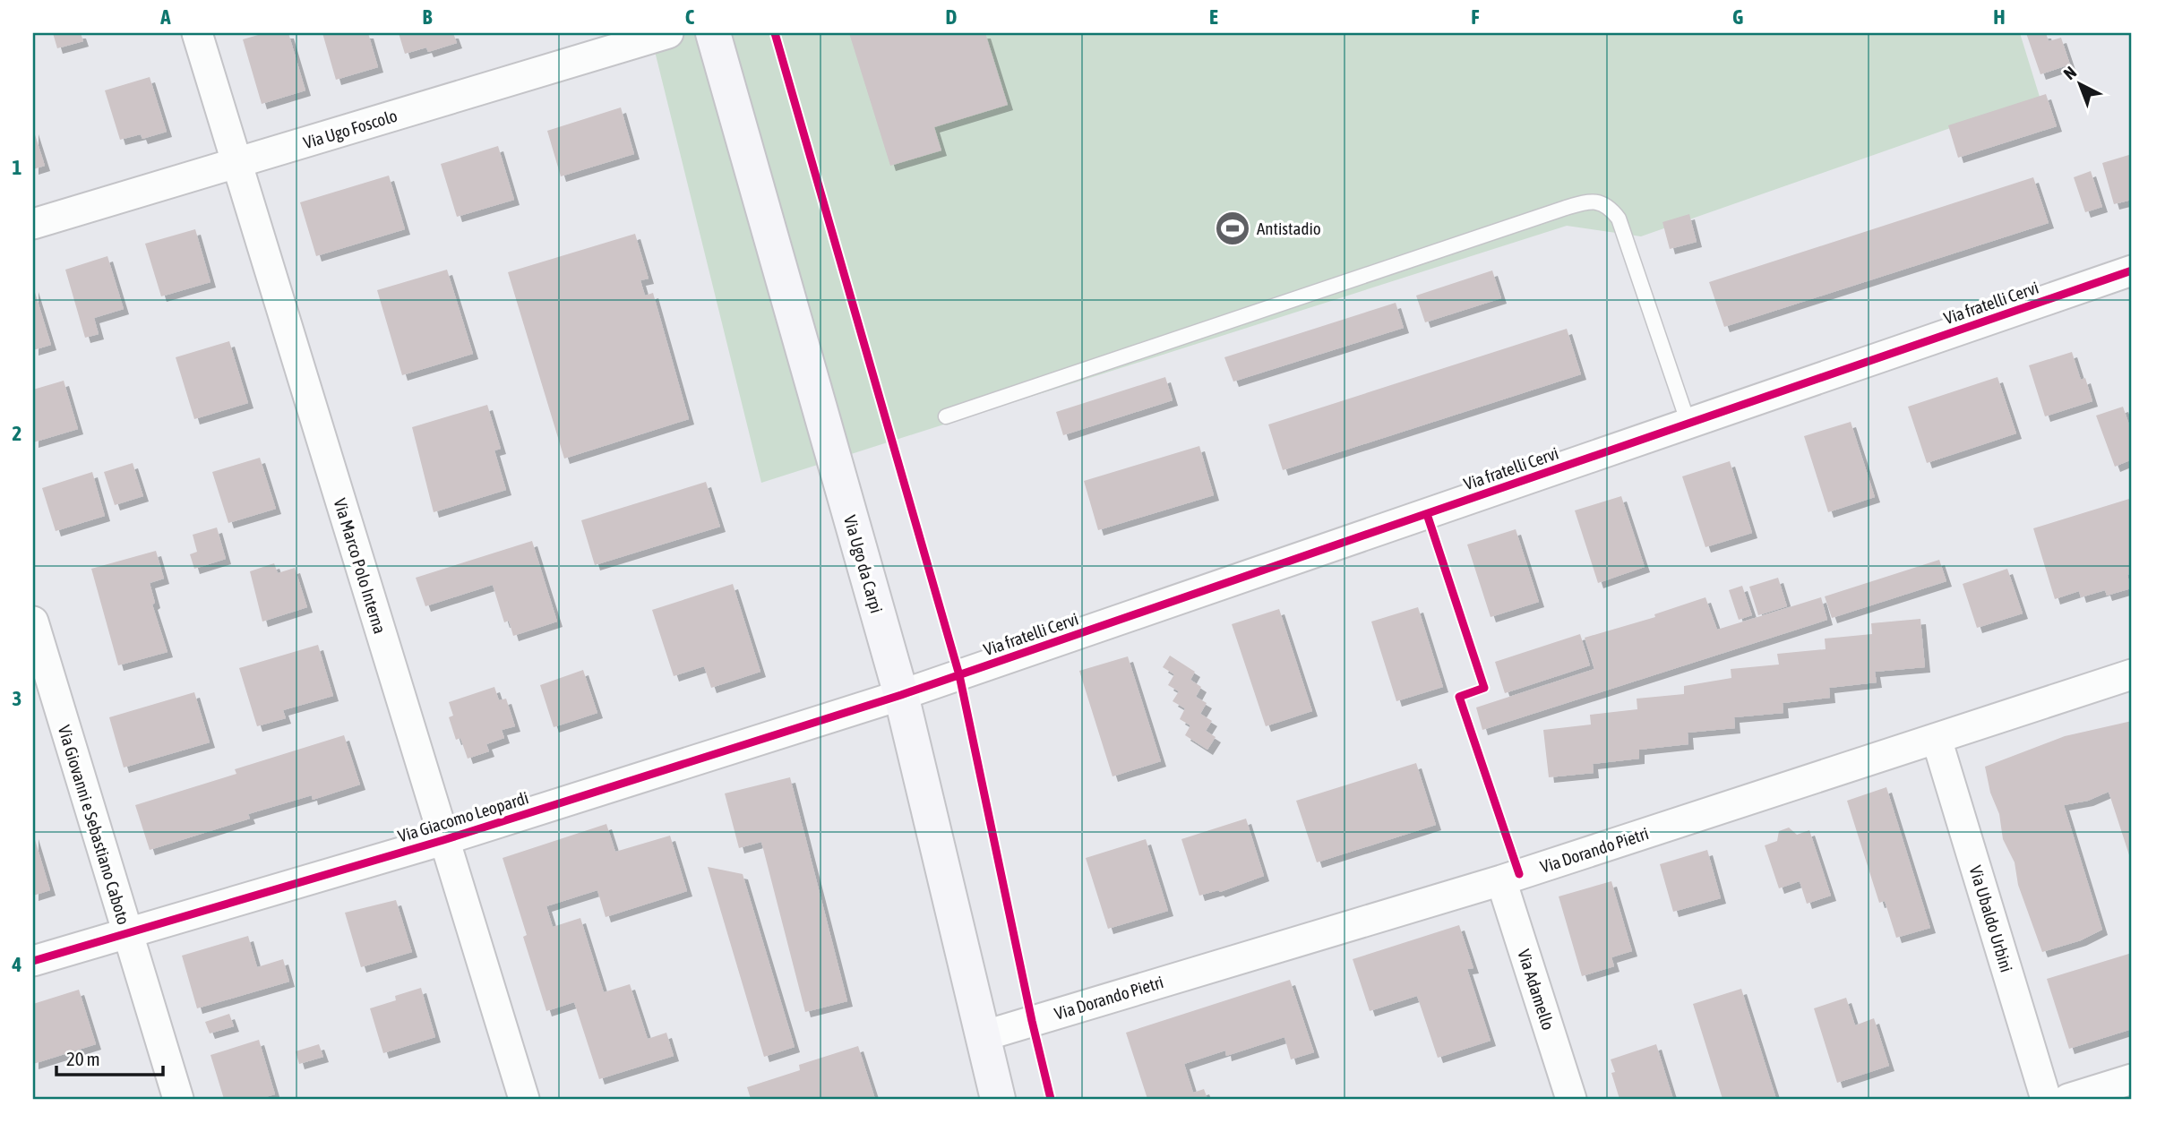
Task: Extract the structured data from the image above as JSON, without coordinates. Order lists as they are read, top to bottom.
{
  "streets": {
    "street": [
      "Via Ugo Foscolo",
      "Via fratelli Cervi",
      "Via Ugo da Carpi",
      "Via Marco Polo Interna",
      "Via Giacomo Leopardi",
      "Via Giovanni e Sebastiano Caboto",
      "Via Dorando Pietri",
      "Via Ubaldo Urbini",
      "Via Adamello"
    ]
  },
  "crossings": [
    ["Via Ugo Foscolo", "Via Marco Polo Interna"],
    ["Via fratelli Cervi", "Via Ugo da Carpi"],
    ["Via fratelli Cervi", "Via Giacomo Leopardi"],
    ["Via Ugo da Carpi", "Via Giacomo Leopardi"],
    ["Via Ugo da Carpi", "Via Dorando Pietri"],
    ["Via Marco Polo Interna", "Via Giacomo Leopardi"],
    ["Via Giacomo Leopardi", "Via Giovanni e Sebastiano Caboto"],
    ["Via Dorando Pietri", "Via Ubaldo Urbini"],
    ["Via Dorando Pietri", "Via Adamello"]
  ],
  "places": {
    "sports": ["Antistadio"]
  },
  "scale_bar": "20 m",
  "north": "top left",
  "grid": {
    "columns": [
      "A",
      "B",
      "C",
      "D",
      "E",
      "F",
      "G",
      "H"
    ],
    "rows": [
      "1",
      "2",
      "3",
      "4"
    ]
  }
}
